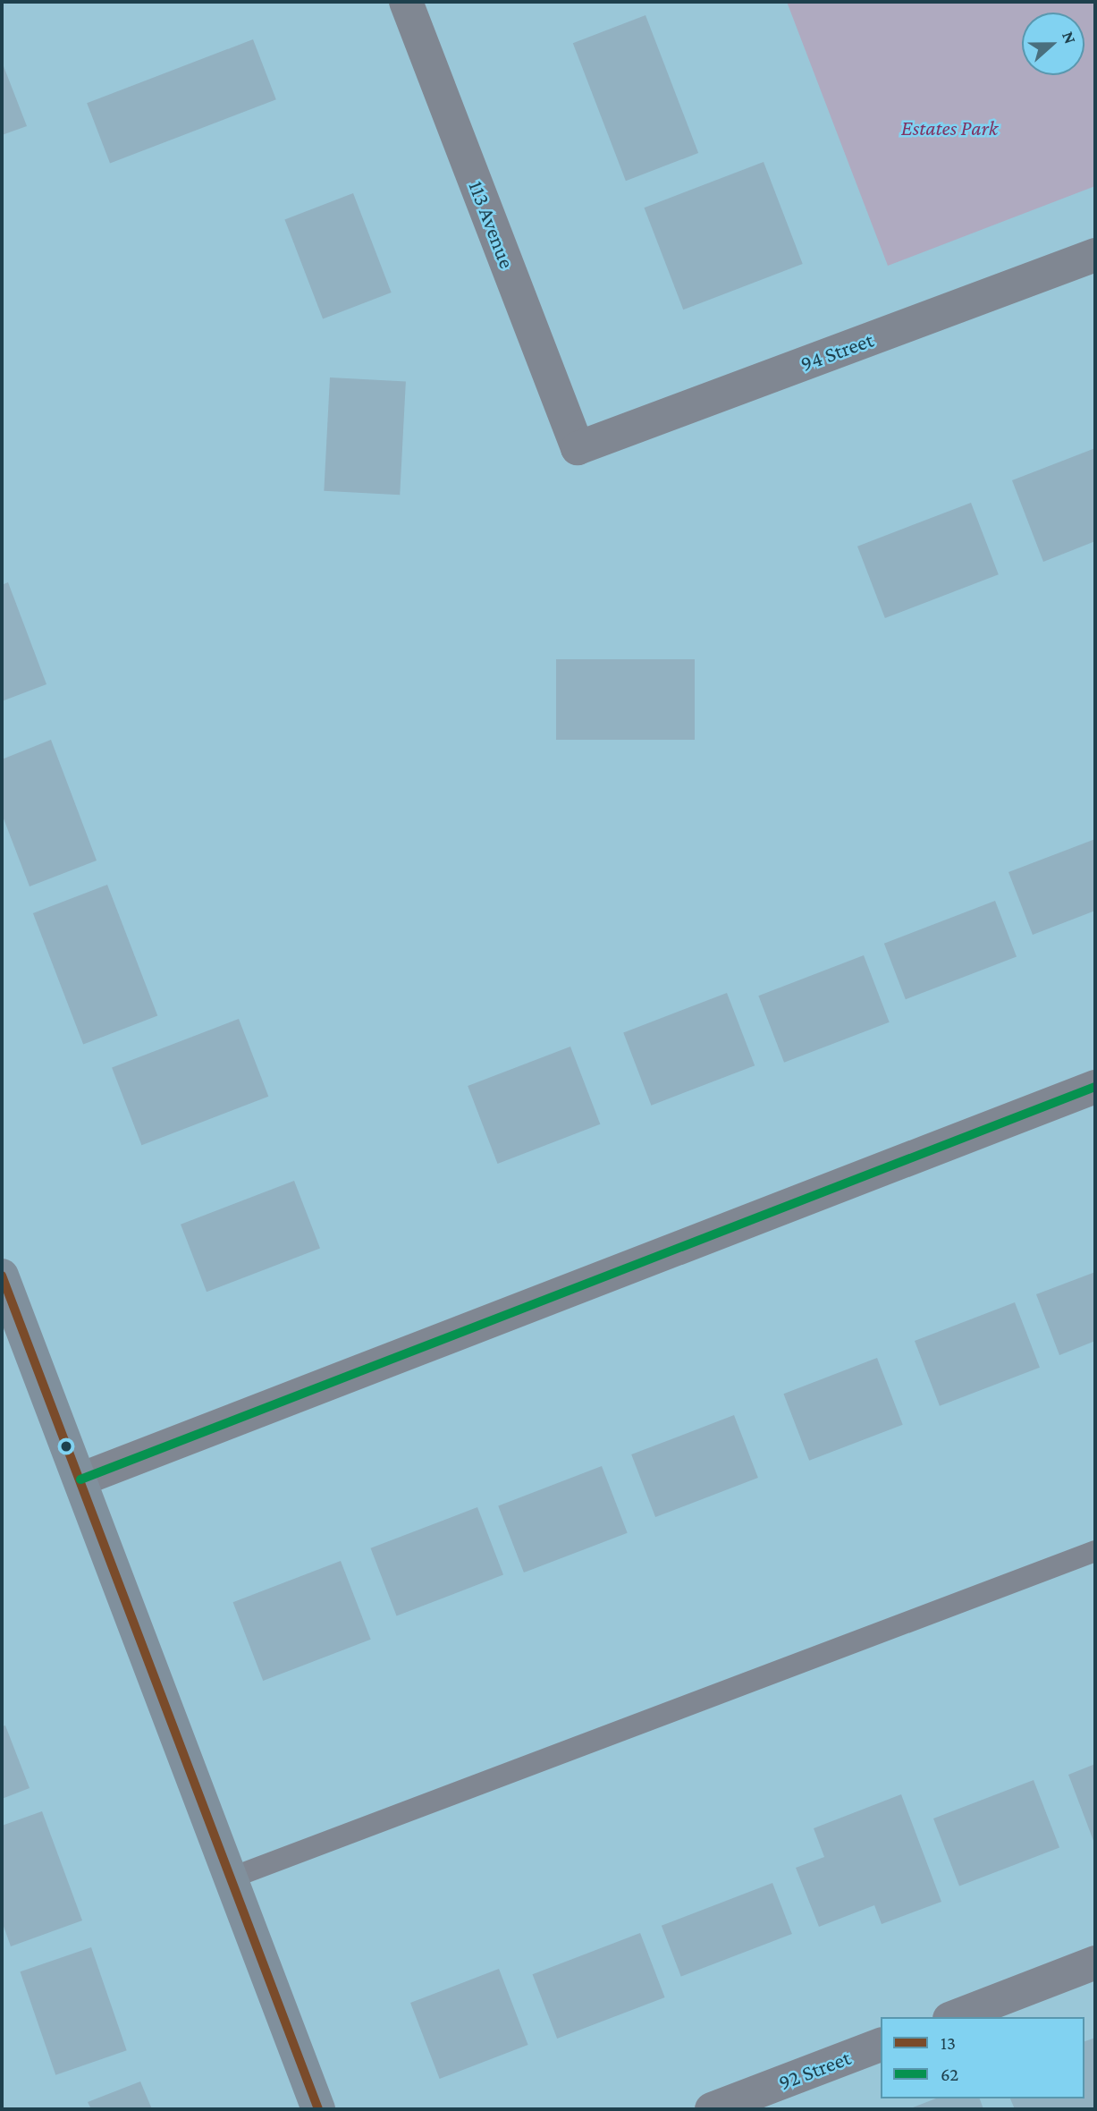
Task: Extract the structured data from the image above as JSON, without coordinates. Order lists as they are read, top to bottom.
{
  "streets": {
    "street": ["113 Avenue", "94 Street", "92 Street"]
  },
  "crossings": [
    ["113 Avenue", "94 Street"]
  ],
  "parks": ["Estates Park"],
  "lines": ["transit line 62", "transit line 13"],
  "legend": ["13", "62"],
  "north": "right"
}
